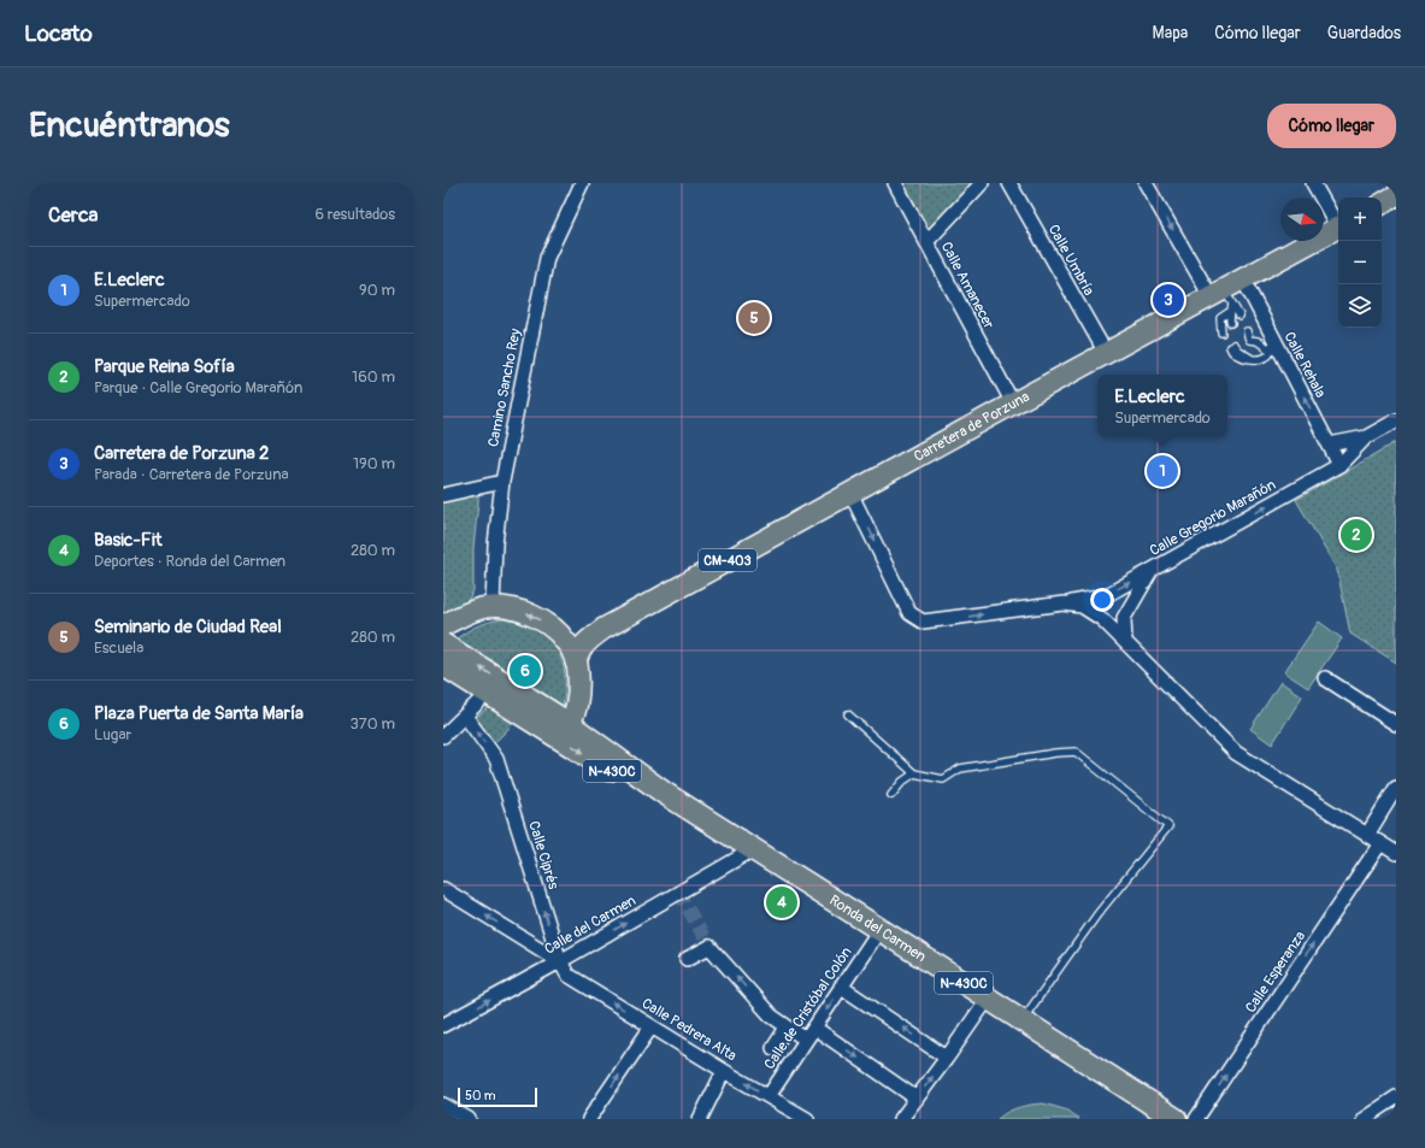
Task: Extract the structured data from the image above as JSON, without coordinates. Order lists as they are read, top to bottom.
{
  "streets": {
    "highway": ["N-430C", "Ronda del Carmen"],
    "main road": ["Carretera de Porzuna", "CM-403"],
    "street": [
      "Calle Umbría",
      "Calle Amanecer",
      "Calle Rehala",
      "Camino Sancho Rey",
      "Calle Gregorio Marañón",
      "Calle Ciprés",
      "Calle del Carmen",
      "Calle Esperanza",
      "Calle de Cristóbal Colón",
      "Calle Pedrera Alta"
    ]
  },
  "crossings": [
    ["Calle Umbría", "Carretera de Porzuna"],
    ["Calle Amanecer", "Carretera de Porzuna"],
    ["Calle Rehala", "Carretera de Porzuna"],
    ["Calle Rehala", "Calle Gregorio Marañón"],
    ["Carretera de Porzuna", "Calle Gregorio Marañón"],
    ["N-430C", "Calle del Carmen"],
    ["N-430C", "Ronda del Carmen"],
    ["Calle Ciprés", "Calle del Carmen"],
    ["Calle Ciprés", "Calle Pedrera Alta"],
    ["Calle del Carmen", "Ronda del Carmen"],
    ["Calle del Carmen", "Calle Pedrera Alta"],
    ["Ronda del Carmen", "Calle de Cristóbal Colón"],
    ["Calle de Cristóbal Colón", "Calle Pedrera Alta"]
  ],
  "one_way": [
    "Calle Rehala",
    "Calle Gregorio Marañón",
    "Calle Ciprés",
    "Calle del Carmen",
    "Calle Esperanza",
    "Calle Pedrera Alta"
  ],
  "scale_bar": "50 m",
  "north": "right",
  "page": {
    "header": "Locato",
    "nav": ["Mapa", "Cómo llegar", "Guardados"],
    "buttons": "Cómo llegar",
    "title": "Encuéntranos",
    "heading": ["Cerca", "6 resultados"],
    "map_buttons": ["+", "−"],
    "list": [
      {
        "mark": "1",
        "name": "E.Leclerc",
        "note": "Supermercado",
        "value": "90 m"
      },
      {
        "mark": "2",
        "name": "Parque Reina Sofía",
        "note": "Parque · Calle Gregorio Marañón",
        "value": "160 m"
      },
      {
        "mark": "3",
        "name": "Carretera de Porzuna 2",
        "note": "Parada · Carretera de Porzuna",
        "value": "190 m"
      },
      {
        "mark": "4",
        "name": "Basic-Fit",
        "note": "Deportes · Ronda del Carmen",
        "value": "280 m"
      },
      {
        "mark": "5",
        "name": "Seminario de Ciudad Real",
        "note": "Escuela",
        "value": "280 m"
      },
      {
        "mark": "6",
        "name": "Plaza Puerta de Santa María",
        "note": "Lugar",
        "value": "370 m"
      }
    ],
    "pins": [
      "3",
      "5",
      "1",
      "2",
      "6",
      "4"
    ],
    "popup": ["E.Leclerc", "Supermercado"],
    "scale": "50 m"
  }
}
